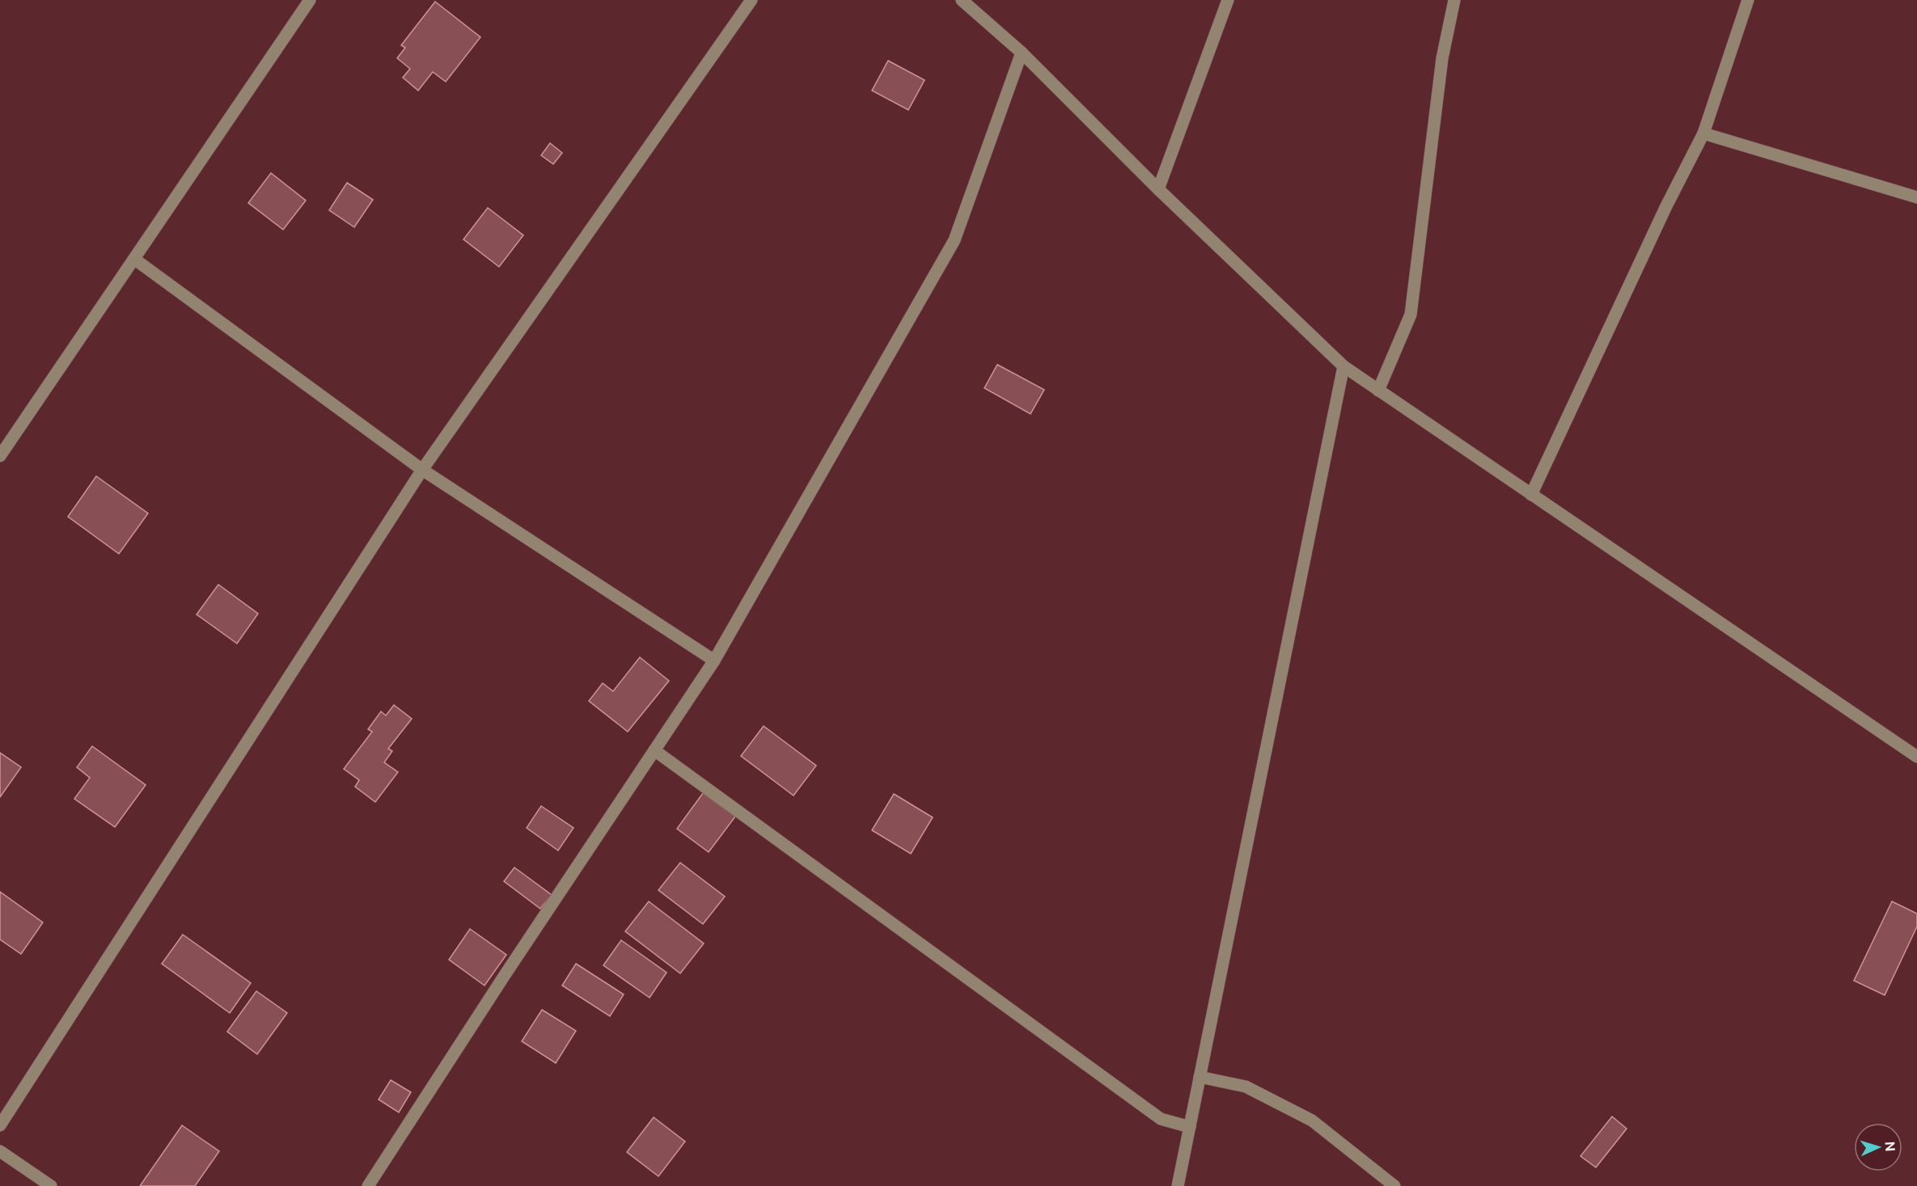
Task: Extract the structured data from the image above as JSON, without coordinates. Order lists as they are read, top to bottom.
{
  "north": "right"
}
